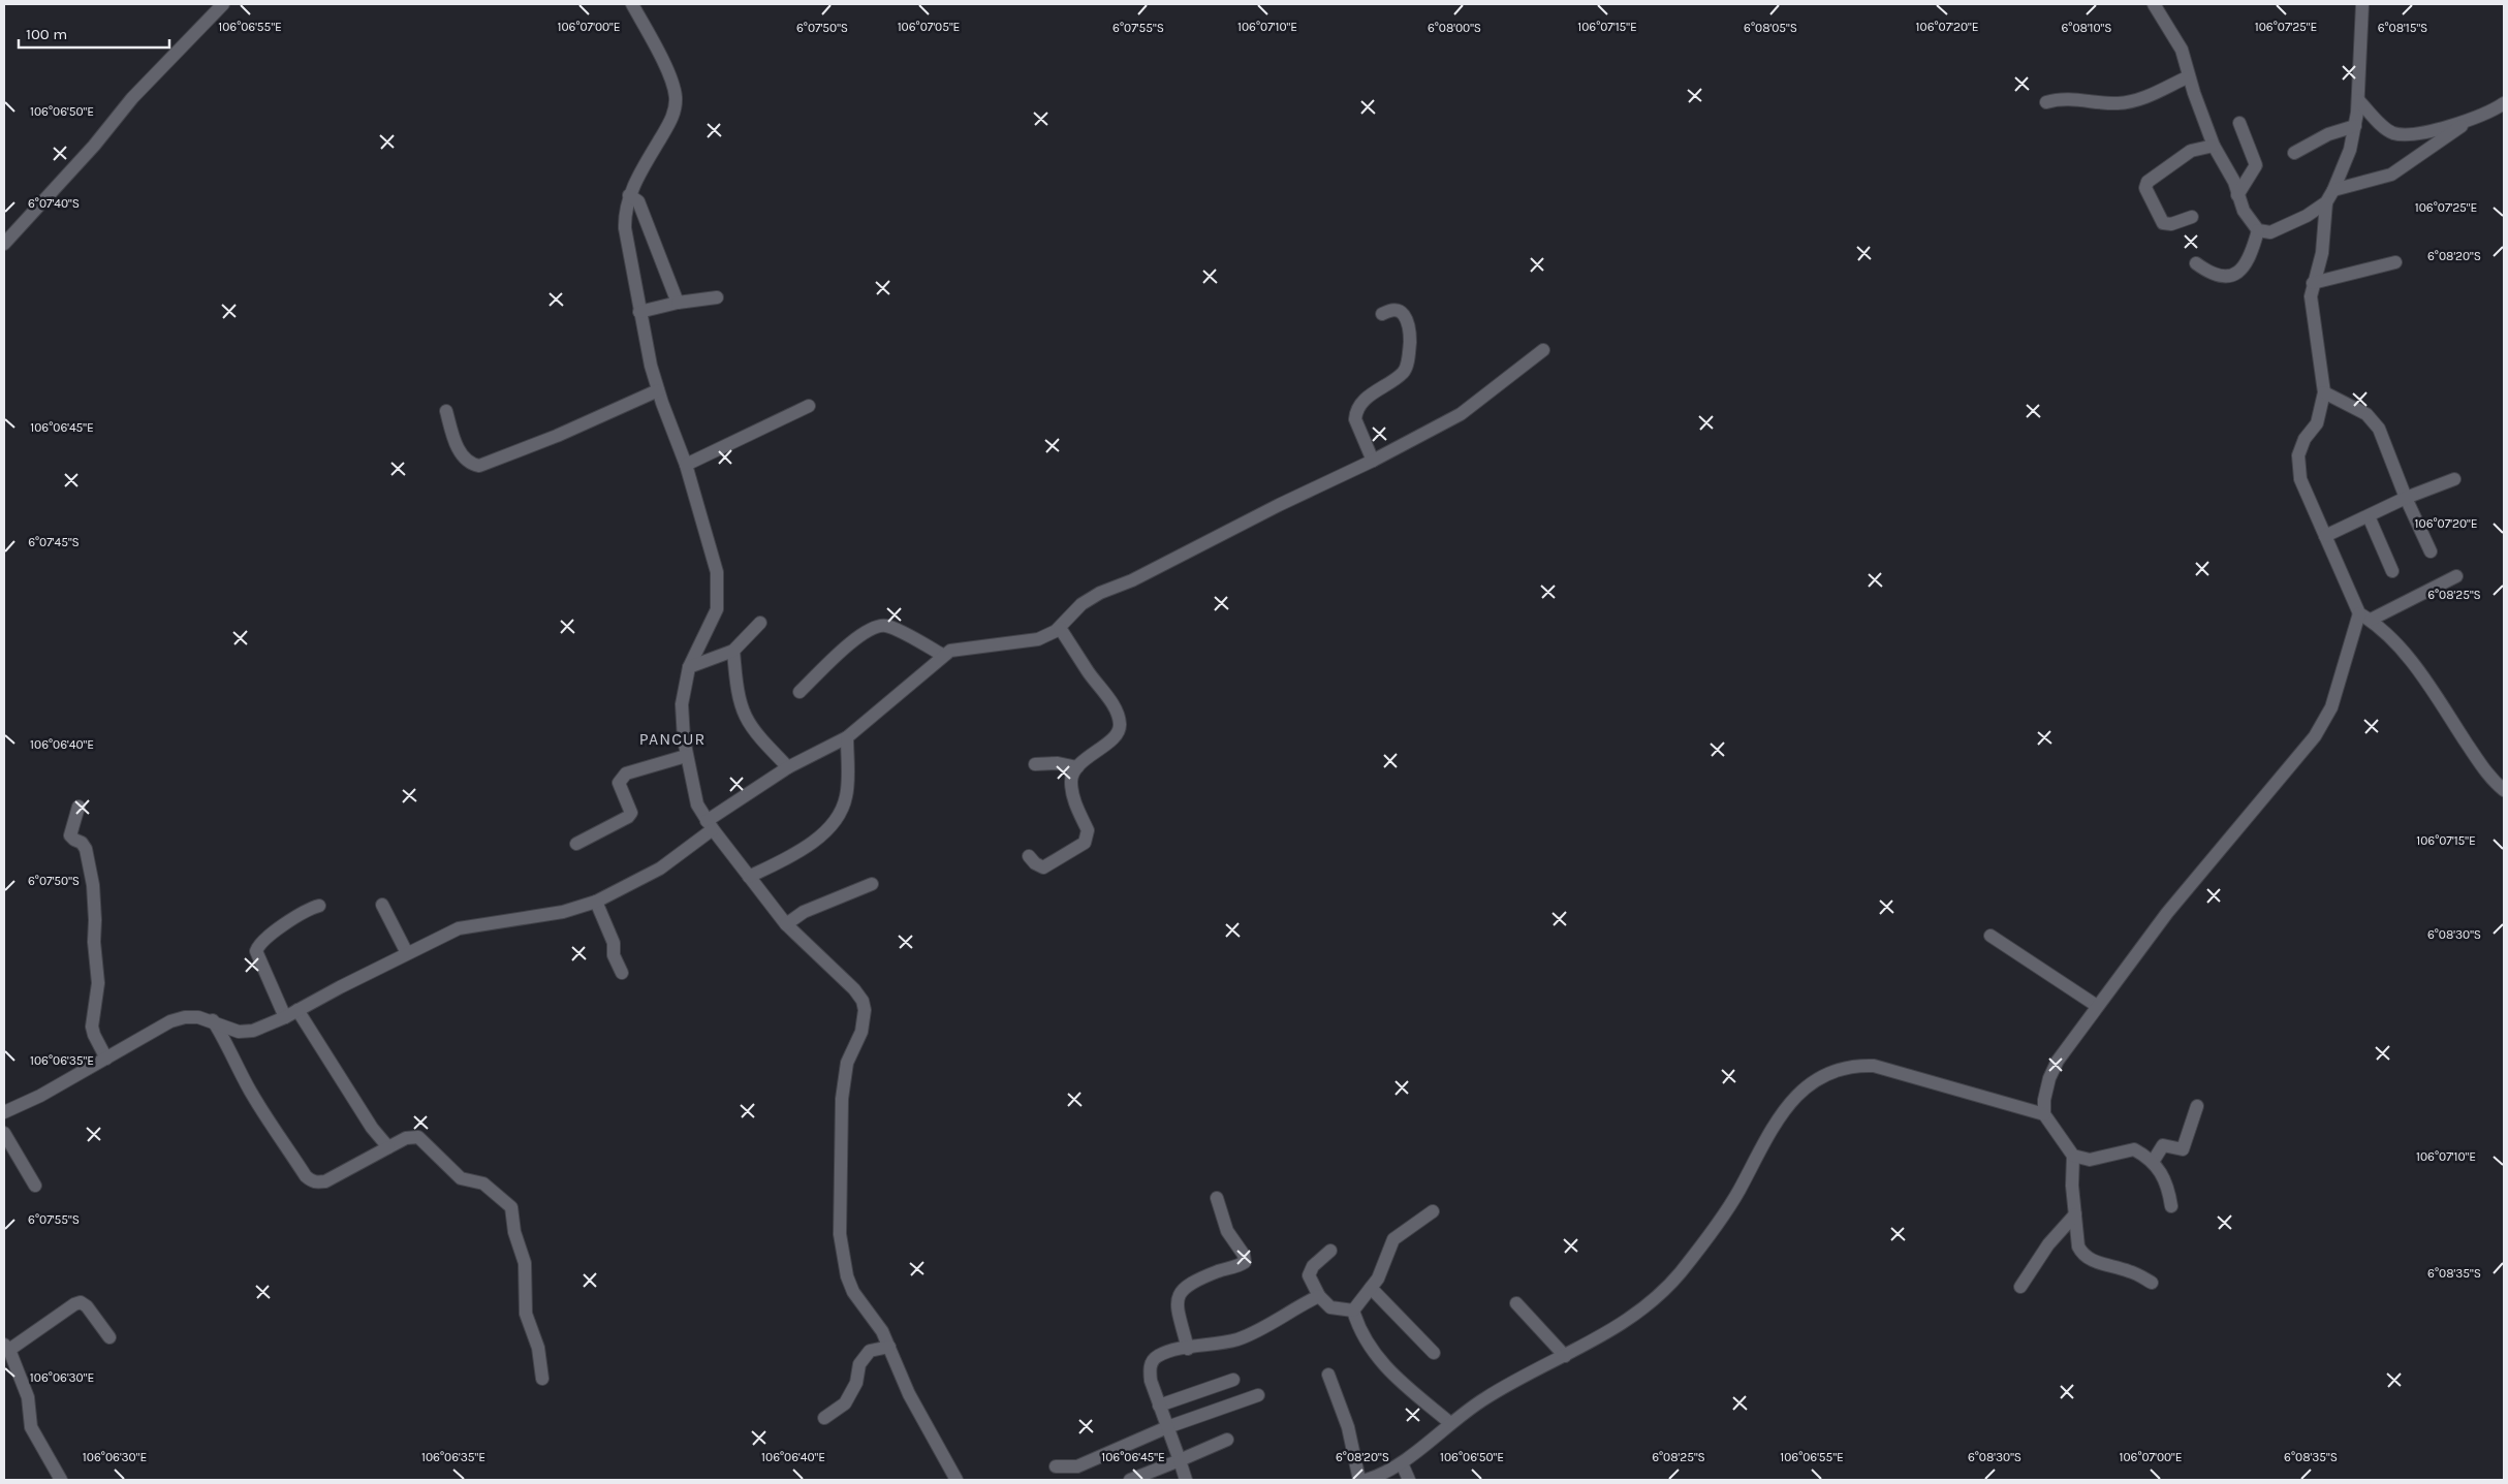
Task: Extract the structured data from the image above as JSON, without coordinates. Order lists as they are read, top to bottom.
{
  "districts": ["PANCUR"],
  "scale_bar": "100 m",
  "coordinates": [
    "106°06'55\"E",
    "106°07'00\"E",
    "106°07'05\"E",
    "106°07'10\"E",
    "106°07'15\"E",
    "106°07'20\"E",
    "106°07'25\"E",
    "6°07'50\"S",
    "6°07'55\"S",
    "6°08'00\"S",
    "6°08'05\"S",
    "6°08'10\"S",
    "6°08'15\"S",
    "106°06'50\"E",
    "6°07'40\"S",
    "6°08'20\"S",
    "106°06'45\"E",
    "6°07'45\"S",
    "6°08'25\"S",
    "106°06'40\"E",
    "6°08'30\"S",
    "106°06'35\"E",
    "6°08'35\"S",
    "106°06'30\"E"
  ]
}
